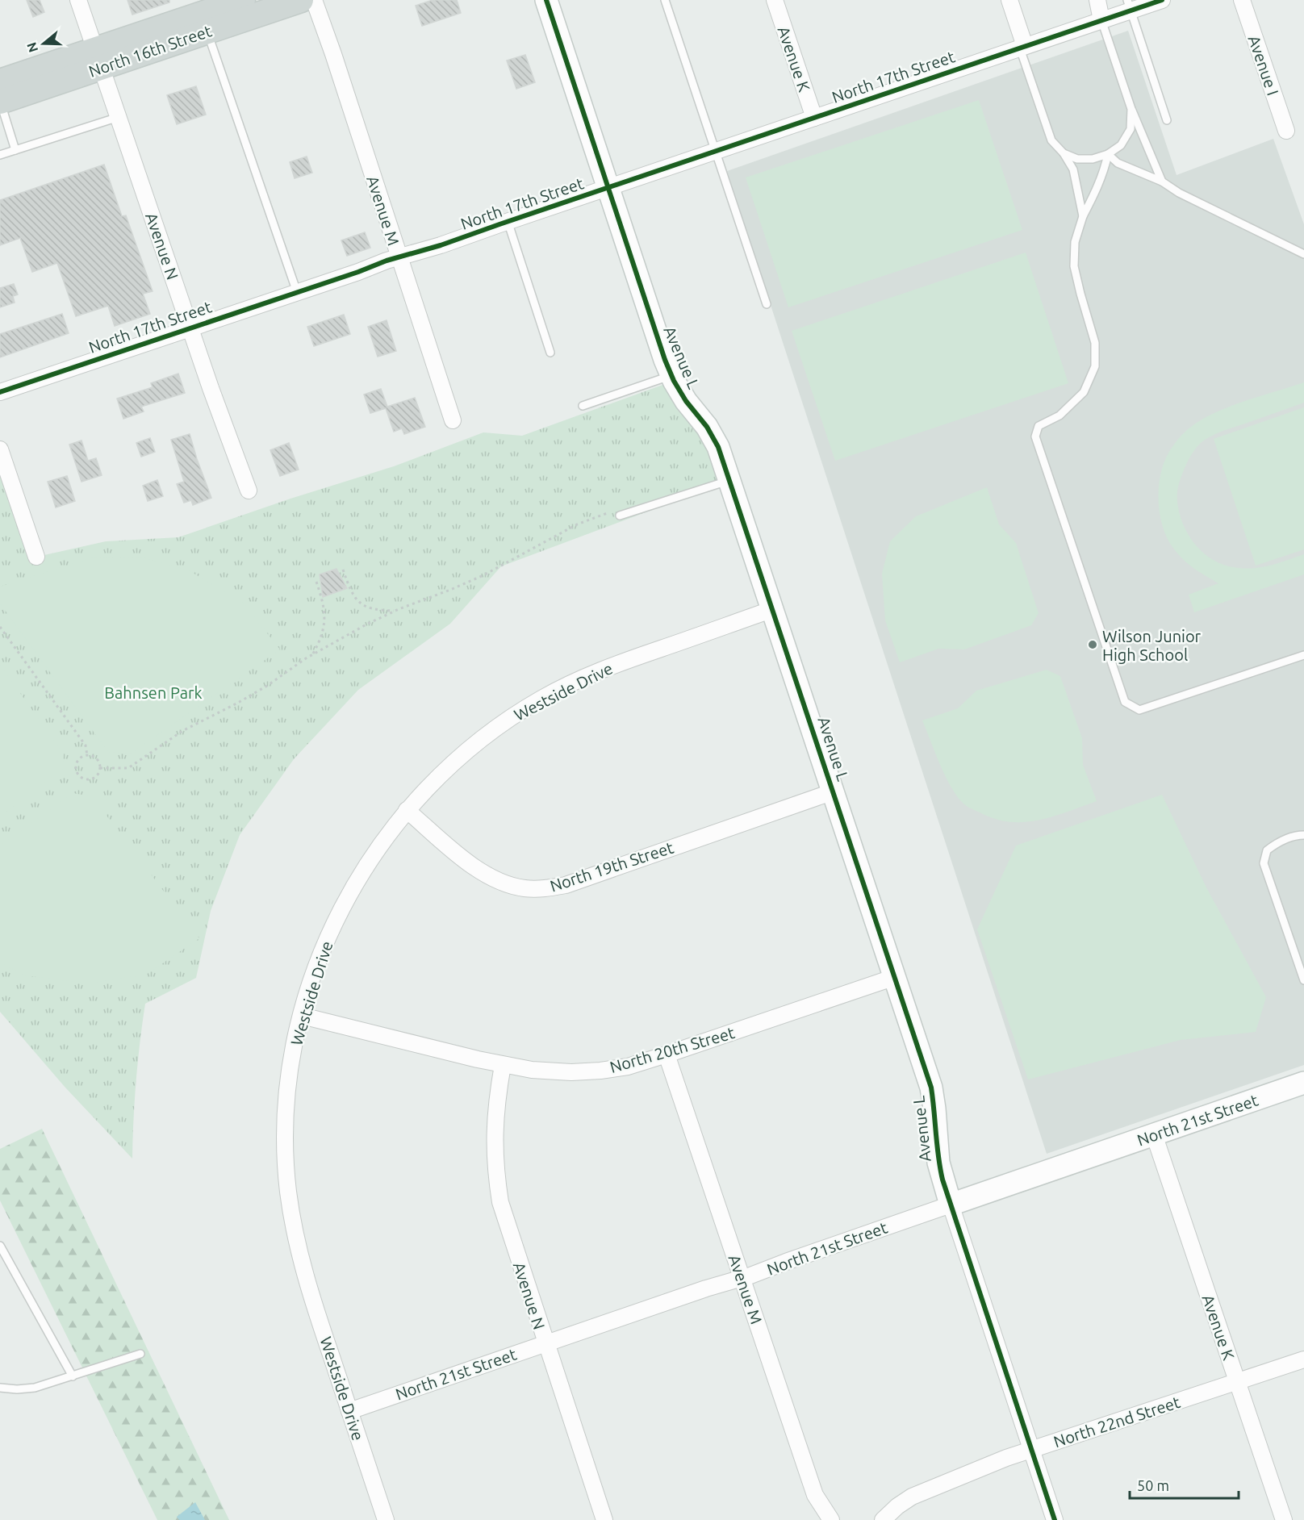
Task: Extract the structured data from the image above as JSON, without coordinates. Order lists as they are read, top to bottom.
{
  "streets": {
    "main road": ["North 16th Street"],
    "street": [
      "Avenue K",
      "Avenue I",
      "North 17th Street",
      "Avenue M",
      "Avenue N",
      "Avenue L",
      "Westside Drive",
      "North 19th Street",
      "North 20th Street",
      "North 21st Street",
      "North 22nd Street"
    ]
  },
  "crossings": [
    ["North 16th Street", "Avenue N"],
    ["Avenue K", "North 17th Street"],
    ["Avenue K", "North 21st Street"],
    ["Avenue K", "North 22nd Street"],
    ["North 17th Street", "Avenue M"],
    ["North 17th Street", "Avenue N"],
    ["North 17th Street", "Avenue L"],
    ["Avenue M", "North 20th Street"],
    ["Avenue M", "North 21st Street"],
    ["Avenue N", "North 20th Street"],
    ["Avenue N", "North 21st Street"],
    ["Avenue L", "Westside Drive"],
    ["Avenue L", "North 19th Street"],
    ["Avenue L", "North 20th Street"],
    ["Avenue L", "North 21st Street"],
    ["Avenue L", "North 22nd Street"],
    ["Westside Drive", "North 19th Street"],
    ["Westside Drive", "North 20th Street"],
    ["Westside Drive", "North 21st Street"]
  ],
  "parks": ["Bahnsen Park"],
  "places": ["Wilson Junior High School"],
  "scale_bar": "50 m",
  "north": "left"
}
